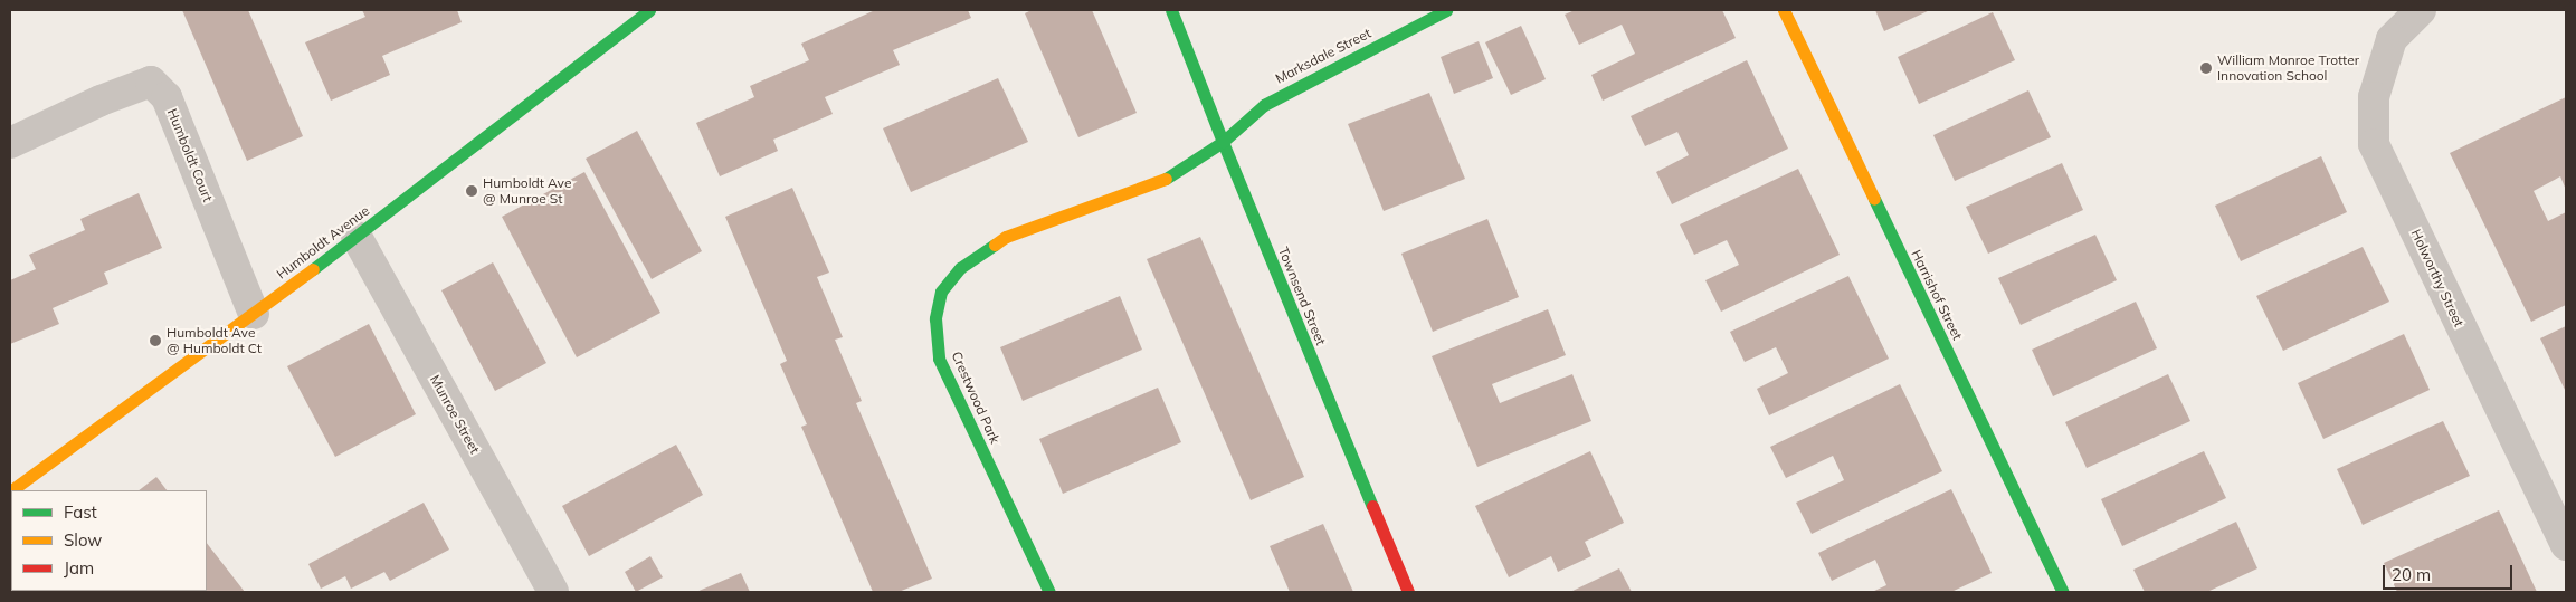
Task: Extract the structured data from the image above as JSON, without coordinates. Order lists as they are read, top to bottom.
{
  "streets": {
    "street": [
      "Marksdale Street",
      "Humboldt Court",
      "Humboldt Avenue",
      "Holworthy Street",
      "Harrishof Street",
      "Townsend Street",
      "Crestwood Park",
      "Munroe Street"
    ]
  },
  "crossings": [
    ["Marksdale Street", "Townsend Street"],
    ["Marksdale Street", "Crestwood Park"],
    ["Humboldt Court", "Humboldt Avenue"],
    ["Humboldt Avenue", "Munroe Street"],
    ["Townsend Street", "Crestwood Park"]
  ],
  "places": ["William Monroe Trotter Innovation School", "Humboldt Ave @ Munroe St", "Humboldt Ave @ Humboldt Ct"],
  "legend": ["Fast", "Slow", "Jam"],
  "scale_bar": "20 m"
}
